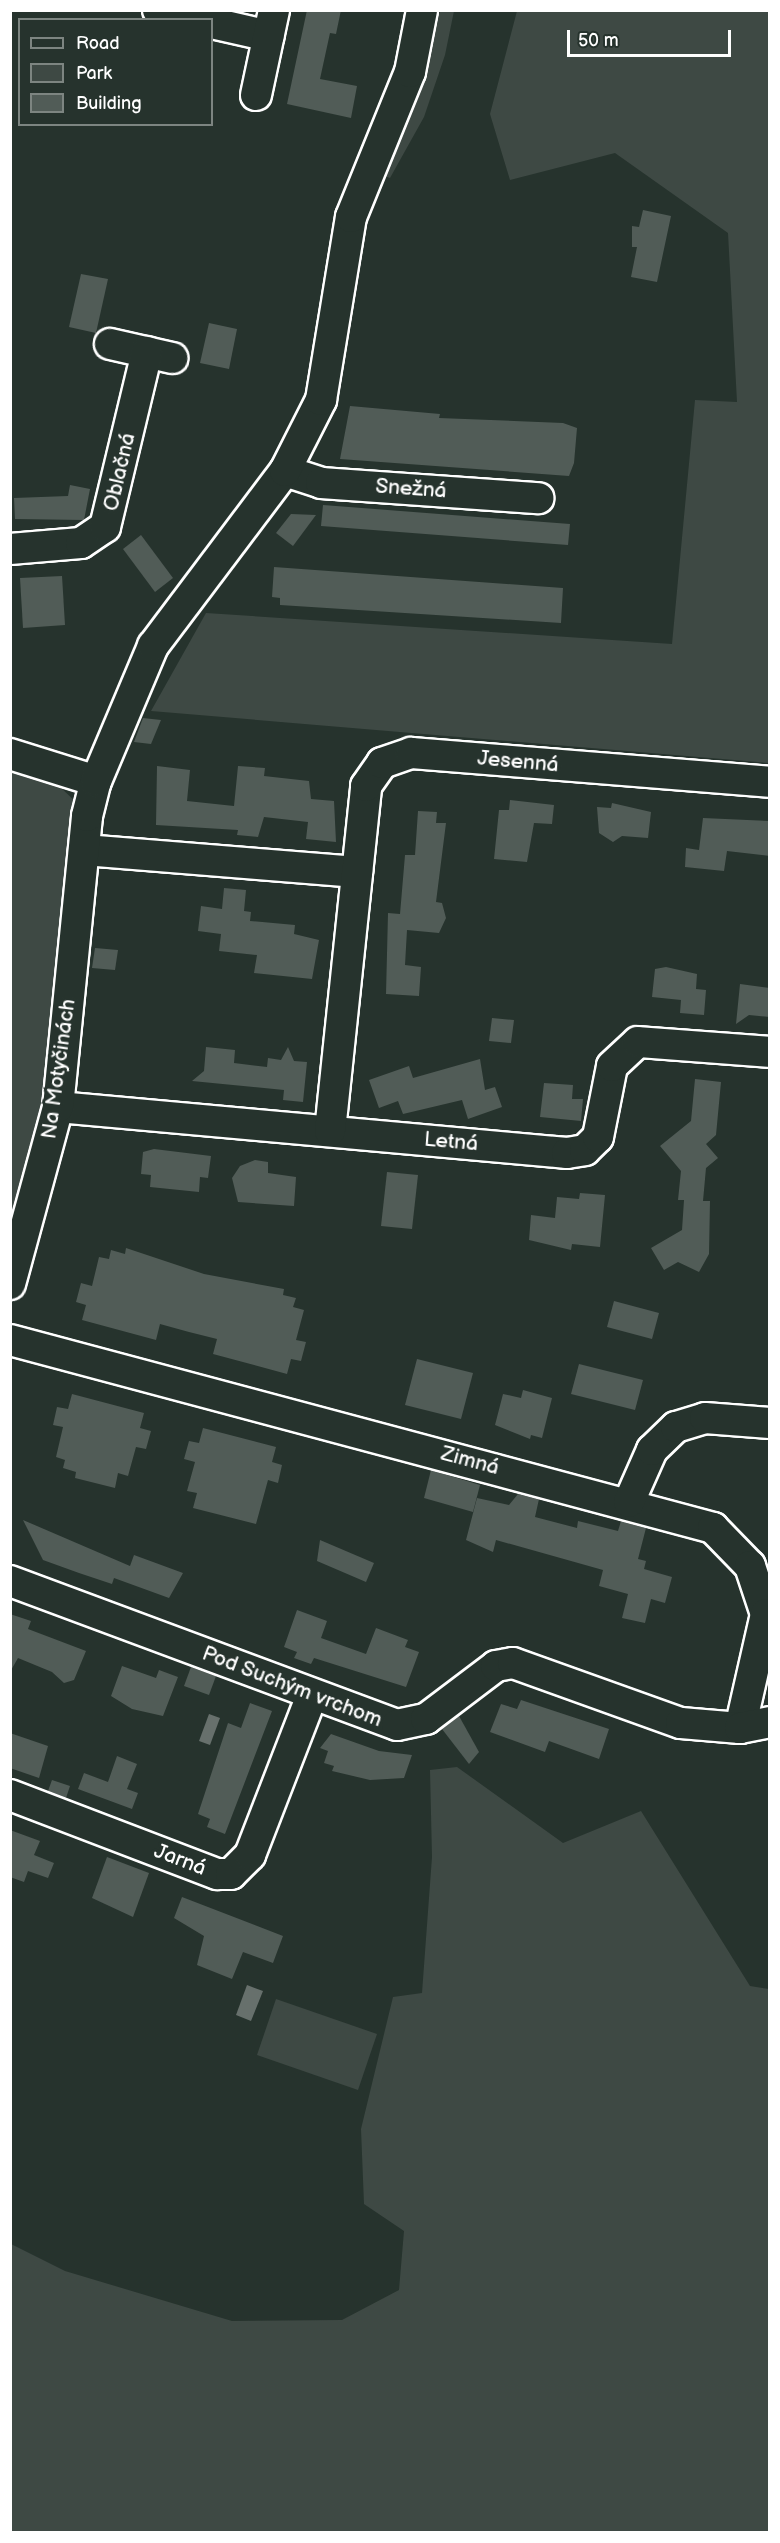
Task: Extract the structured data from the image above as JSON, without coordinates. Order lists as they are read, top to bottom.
{
  "streets": {
    "street": [
      "Oblačná",
      "Snežná",
      "Jesenná",
      "Na Motyčinách",
      "Letná",
      "Zimná",
      "Pod Suchým vrchom",
      "Jarná"
    ]
  },
  "crossings": [
    ["Snežná", "Na Motyčinách"],
    ["Jesenná", "Letná"],
    ["Na Motyčinách", "Letná"],
    ["Zimná", "Pod Suchým vrchom"],
    ["Pod Suchým vrchom", "Jarná"]
  ],
  "legend": ["Road", "Park", "Building"],
  "scale_bar": "50 m"
}
